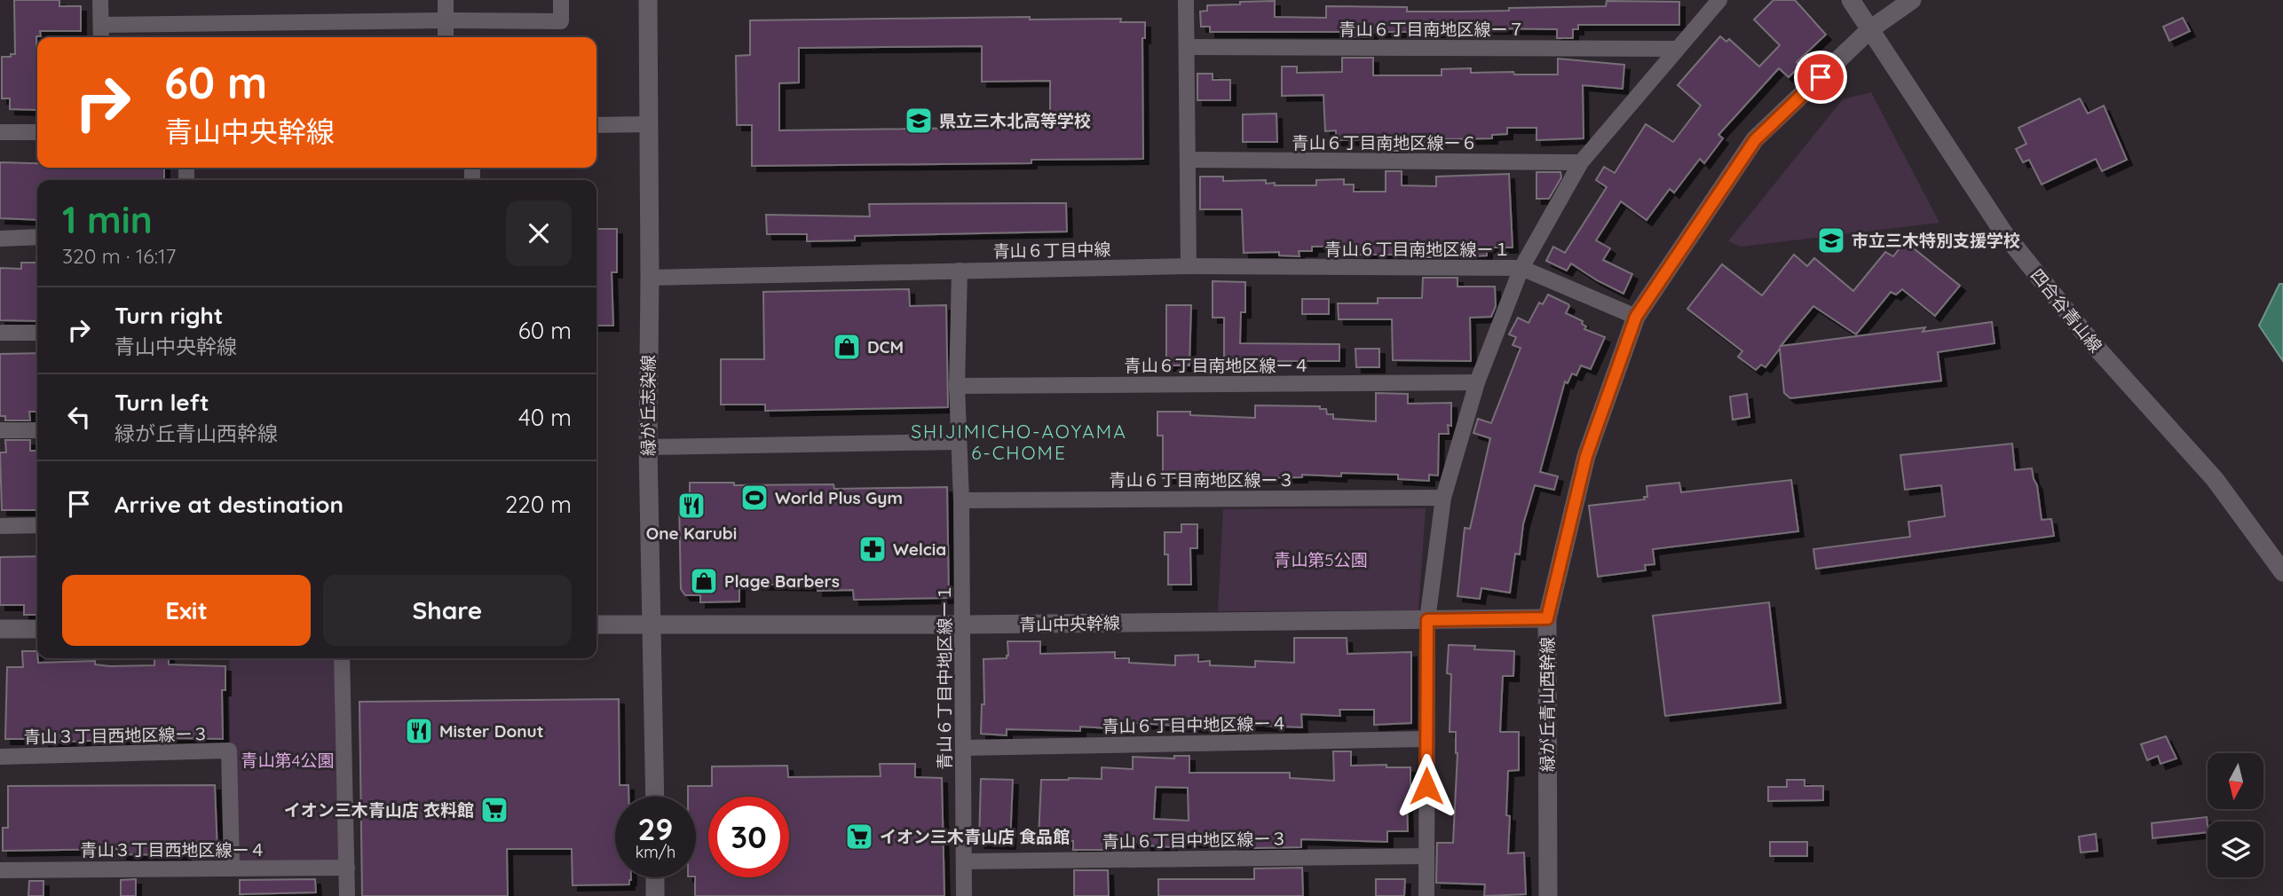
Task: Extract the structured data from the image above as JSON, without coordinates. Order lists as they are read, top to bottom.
{
  "streets": {
    "street": [
      "青山６丁目南地区線ー７",
      "青山６丁目南地区線ー６",
      "青山６丁目南地区線ー１",
      "青山６丁目中線",
      "四合谷青山線",
      "青山６丁目南地区線ー４",
      "緑が丘志染線",
      "青山６丁目南地区線ー３",
      "青山中央幹線",
      "青山６丁目中地区線ー１",
      "緑が丘青山西幹線",
      "青山６丁目中地区線ー４",
      "青山３丁目西地区線ー３",
      "青山６丁目中地区線ー３",
      "青山３丁目西地区線ー４"
    ]
  },
  "crossings": [
    ["青山６丁目南地区線ー１", "青山６丁目中線"],
    ["青山６丁目南地区線ー１", "緑が丘青山西幹線"],
    ["青山６丁目中線", "緑が丘志染線"],
    ["青山６丁目中線", "青山６丁目中地区線ー１"],
    ["四合谷青山線", "緑が丘青山西幹線"],
    ["青山６丁目南地区線ー４", "青山６丁目中地区線ー１"],
    ["緑が丘志染線", "青山中央幹線"],
    ["青山６丁目南地区線ー３", "青山６丁目中地区線ー１"],
    ["青山中央幹線", "青山６丁目中地区線ー１"],
    ["青山中央幹線", "緑が丘青山西幹線"],
    ["青山６丁目中地区線ー１", "青山６丁目中地区線ー４"],
    ["青山６丁目中地区線ー１", "青山６丁目中地区線ー３"],
    ["青山３丁目西地区線ー３", "青山３丁目西地区線ー４"]
  ],
  "districts": ["SHIJIMICHO-AOYAMA 6-CHOME"],
  "parks": ["青山第5公園", "青山第4公園"],
  "places": {
    "school or university": ["県立三木北高等学校", "市立三木特別支援学校"],
    "shop": ["DCM", "Plage Barbers"],
    "sports": ["World Plus Gym"],
    "restaurant": ["One Karubi", "Mister Donut"],
    "pharmacy": ["Welcia"],
    "supermarket": ["イオン三木青山店 衣料館", "イオン三木青山店 食品館"]
  },
  "north": "bottom",
  "page": {
    "turn": ["60 m", "青山中央幹線"],
    "heading": ["1 min", "320 m · 16:17"],
    "list": [
      {
        "name": "Turn right",
        "note": "青山中央幹線",
        "value": "60 m"
      },
      {
        "name": "Turn left",
        "note": "緑が丘青山西幹線",
        "value": "40 m"
      },
      {
        "name": "Arrive at destination",
        "value": "220 m"
      }
    ],
    "buttons": ["Exit", "Share"],
    "speed": "29 km/h",
    "limit": "30"
  }
}
